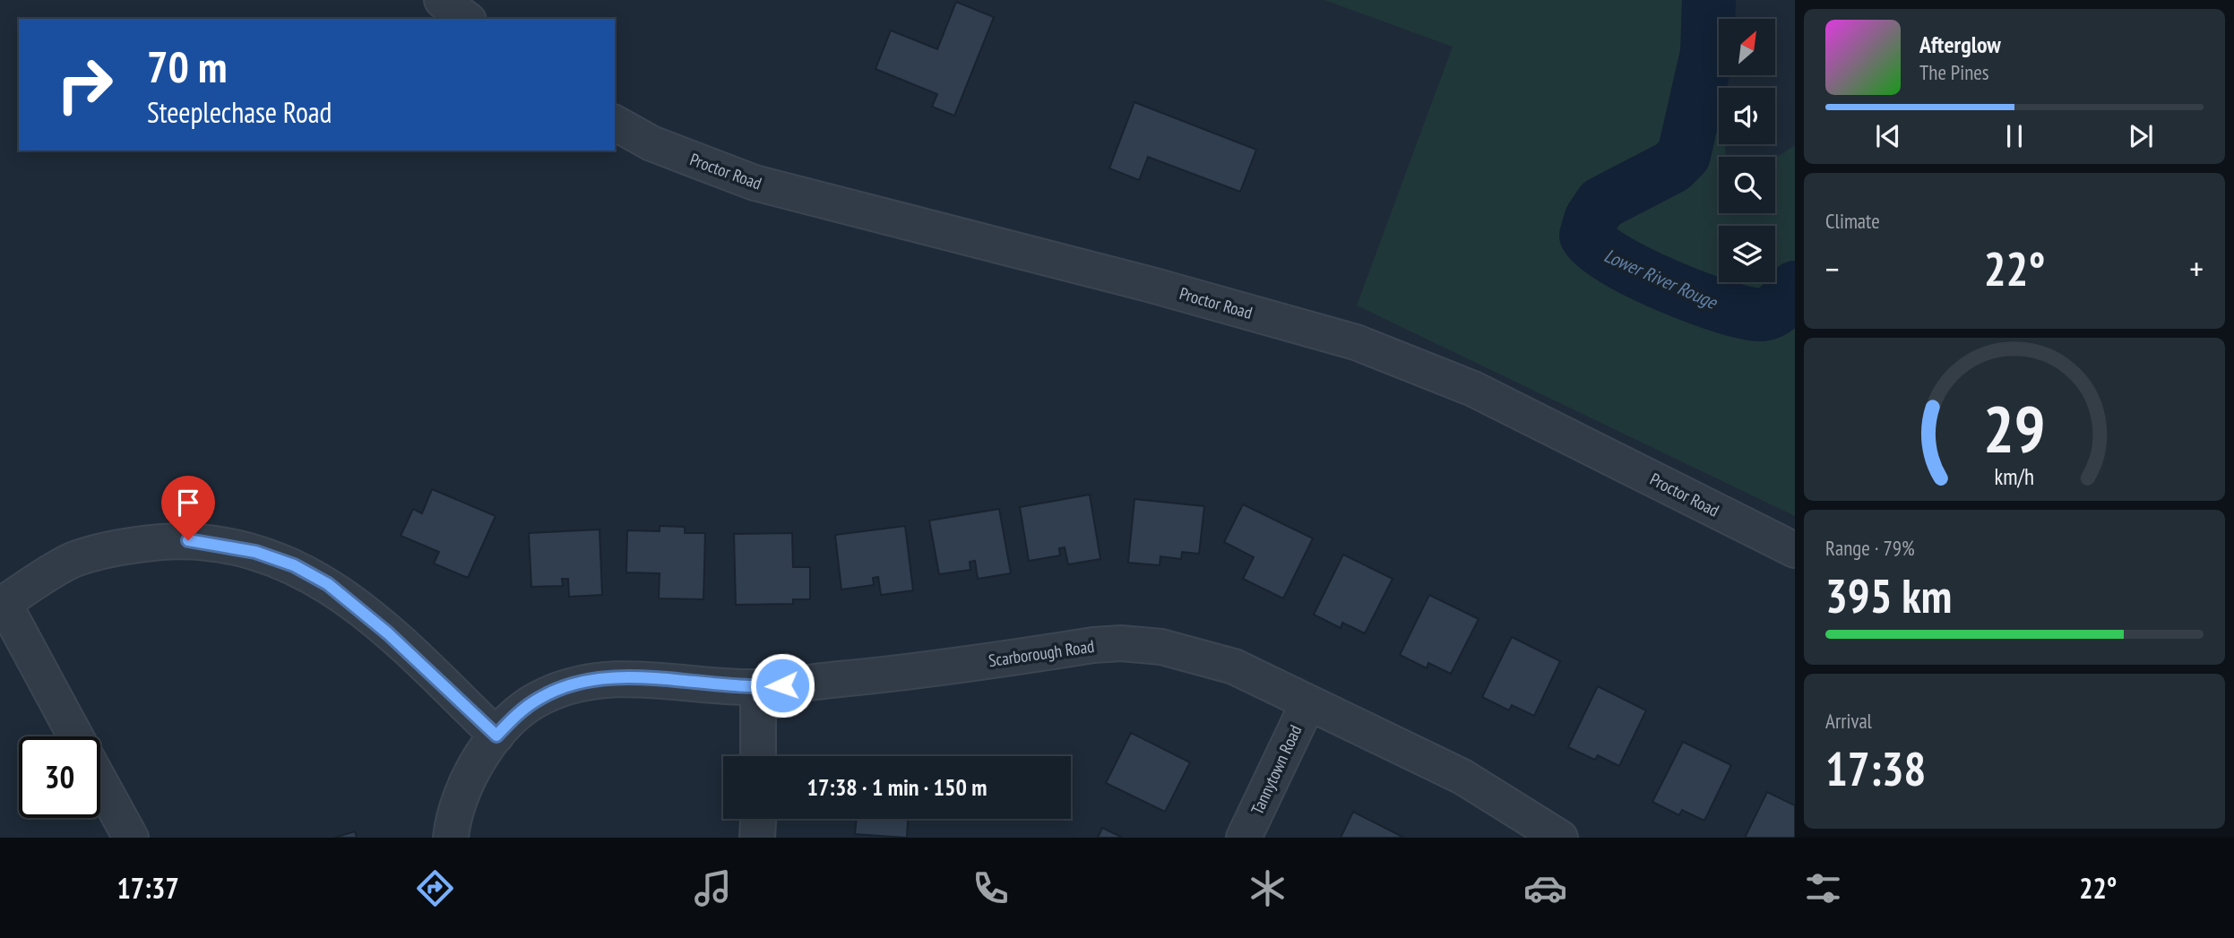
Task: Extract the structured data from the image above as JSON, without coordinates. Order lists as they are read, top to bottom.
{
  "streets": {
    "street": ["Proctor Road", "Scarborough Road", "Tannytown Road"]
  },
  "crossings": [
    ["Scarborough Road", "Tannytown Road"]
  ],
  "water": ["Lower River Rouge"],
  "north": "top right",
  "page": {
    "turn": ["70 m", "Steeplechase Road"],
    "song": ["Afterglow", "The Pines"],
    "tile": [
      "Climate",
      ["Range · 79%", "395 km"],
      ["Arrival", "17:38"]
    ],
    "heat": ["−", "22°", "+"],
    "limit": "30",
    "trip": "17:38 · 1 min · 150 m",
    "tabs": ["17:37", "22°"],
    "gauge": ["29", "km/h"]
  }
}
